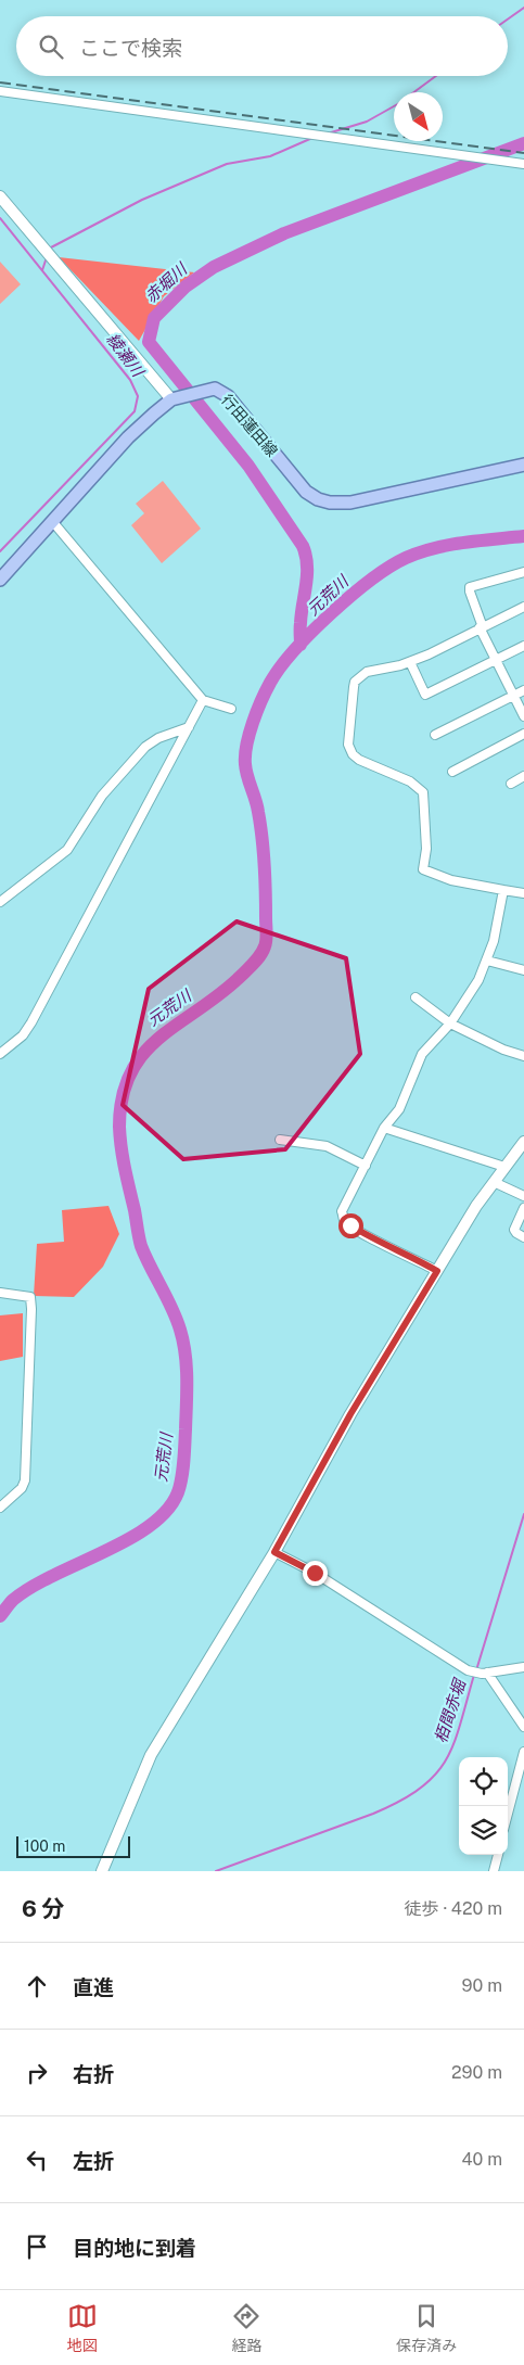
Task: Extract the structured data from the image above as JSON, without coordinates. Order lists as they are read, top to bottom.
{
  "streets": {
    "main road": ["行田蓮田線"]
  },
  "water": [
    "赤堀川",
    "綾瀬川",
    "元荒川",
    "栢間赤堀"
  ],
  "scale_bar": "100 m",
  "north": "bottom right",
  "page": {
    "search": "ここで検索",
    "scale": "100 m",
    "heading": ["6 分", "徒歩 · 420 m"],
    "list": [
      ["直進", "90 m"],
      ["右折", "290 m"],
      ["左折", "40 m"],
      "目的地に到着"
    ],
    "nav": ["地図", "経路", "保存済み"]
  }
}
